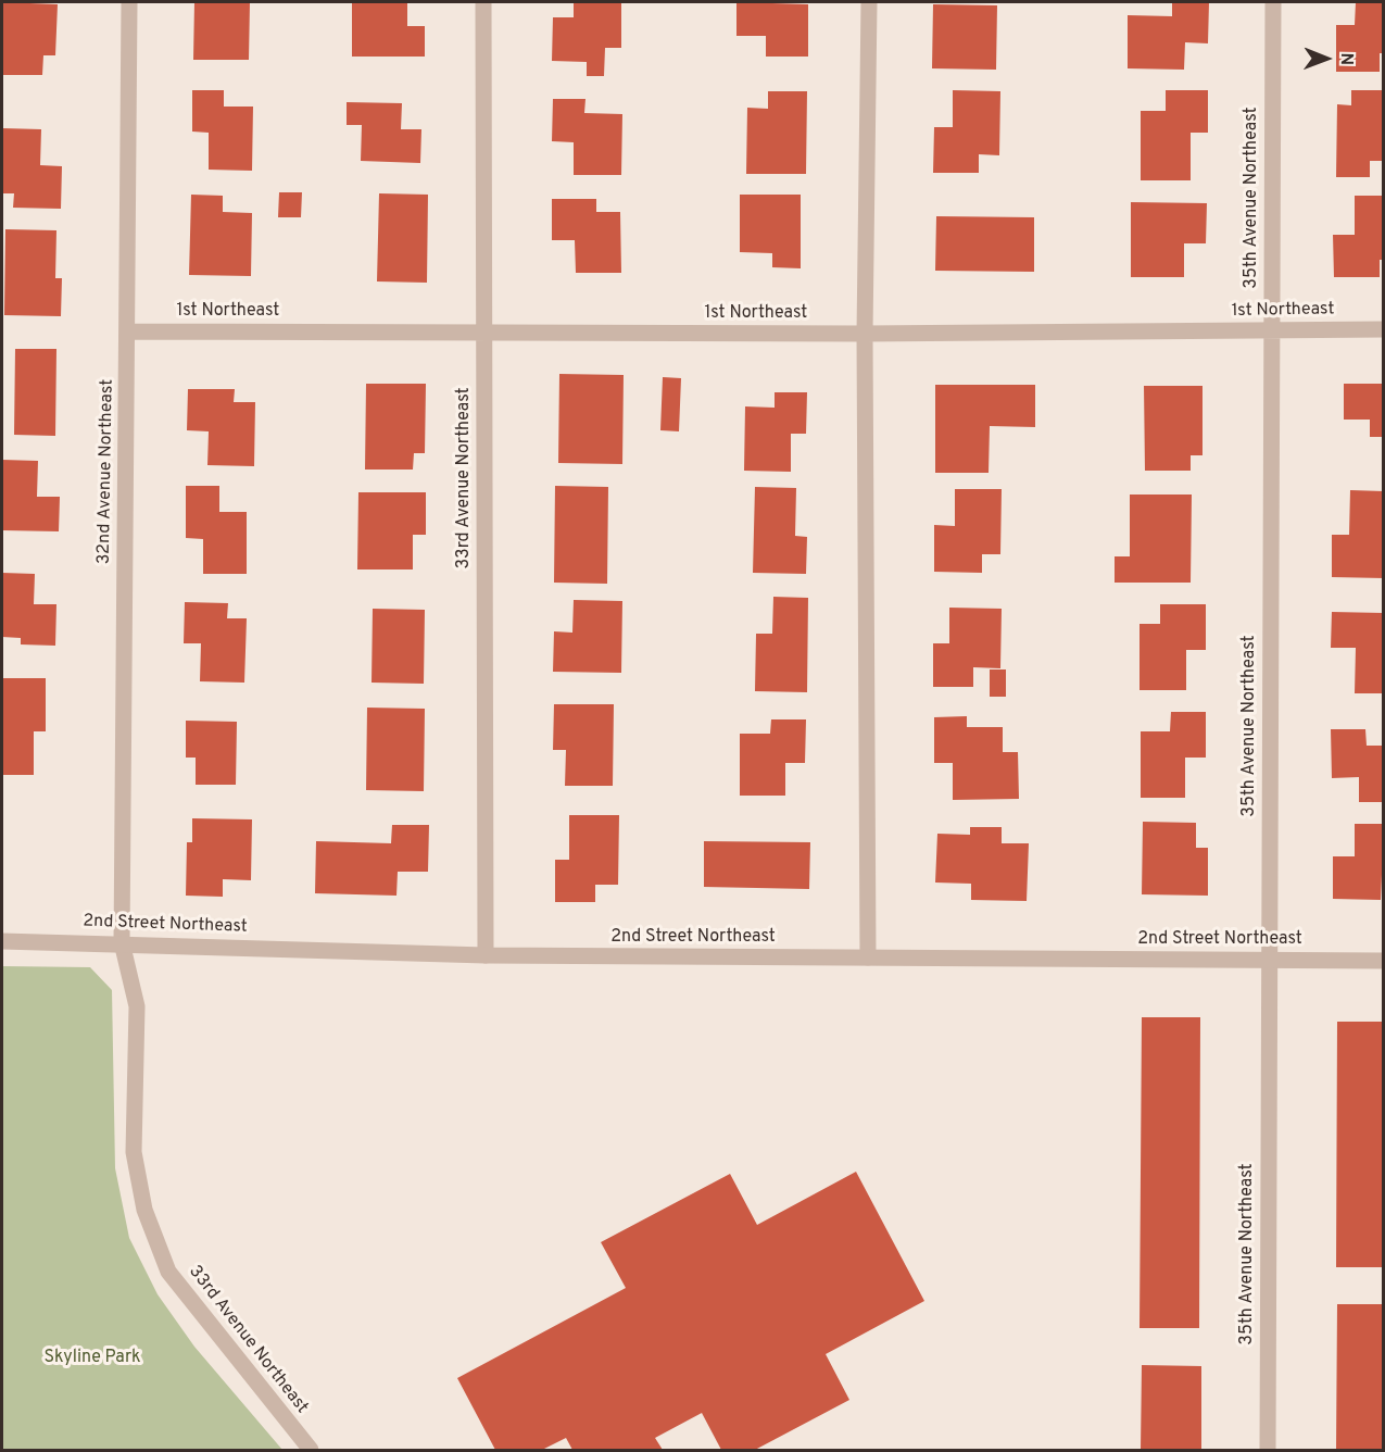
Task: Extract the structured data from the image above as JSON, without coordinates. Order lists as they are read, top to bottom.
{
  "streets": {
    "street": [
      "35th Avenue Northeast",
      "1st Northeast",
      "32nd Avenue Northeast",
      "33rd Avenue Northeast",
      "2nd Street Northeast"
    ]
  },
  "crossings": [
    ["35th Avenue Northeast", "1st Northeast"],
    ["35th Avenue Northeast", "2nd Street Northeast"],
    ["1st Northeast", "32nd Avenue Northeast"],
    ["1st Northeast", "33rd Avenue Northeast"],
    ["32nd Avenue Northeast", "33rd Avenue Northeast"],
    ["32nd Avenue Northeast", "2nd Street Northeast"],
    ["33rd Avenue Northeast", "2nd Street Northeast"]
  ],
  "parks": ["Skyline Park"],
  "north": "right"
}
